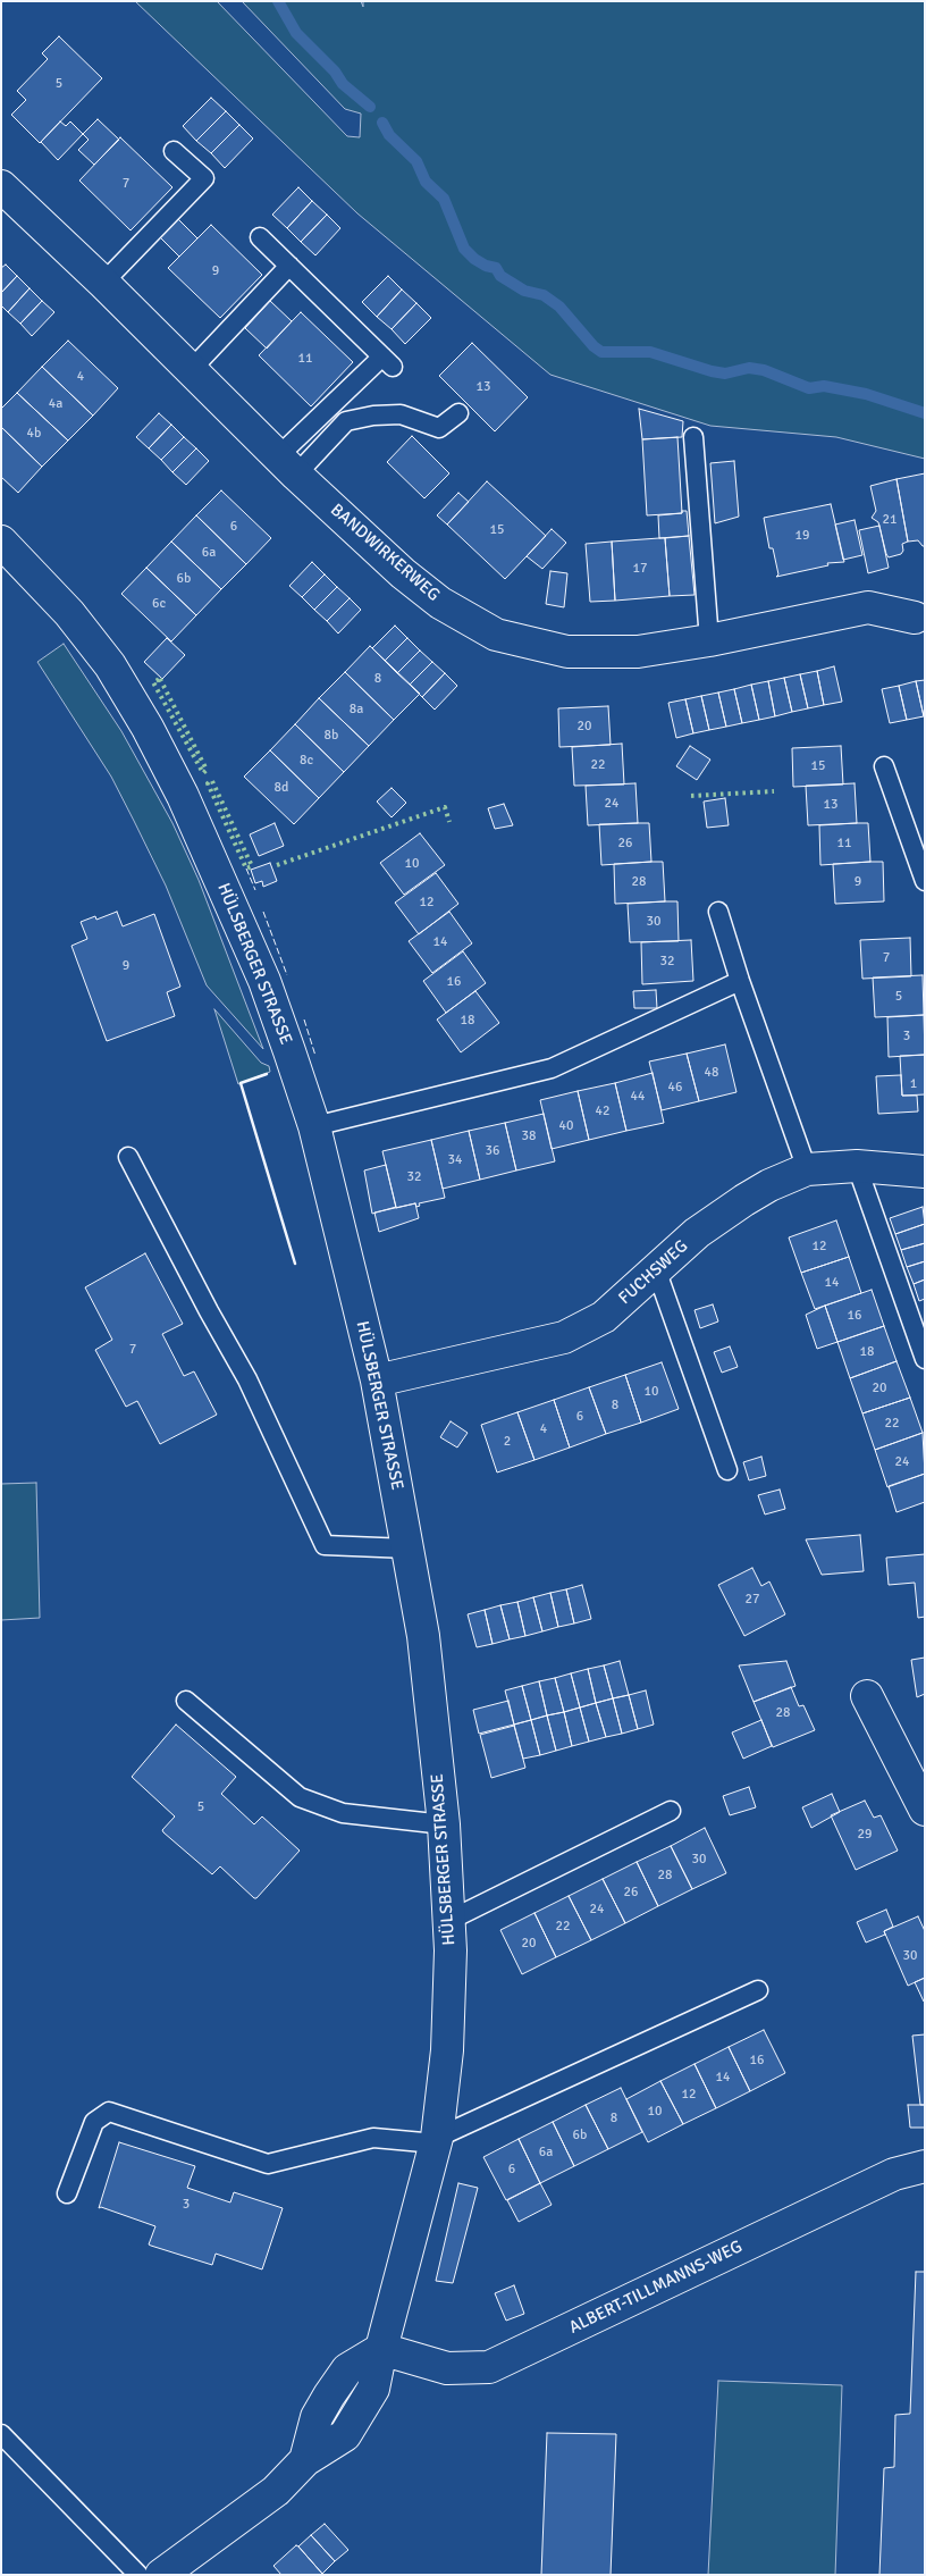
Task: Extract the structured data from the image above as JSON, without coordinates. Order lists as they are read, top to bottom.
{
  "streets": {
    "street": [
      "BANDWIRKERWEG",
      "HÜLSBERGER STRASSE",
      "FUCHSWEG",
      "ALBERT-TILLMANNS-WEG"
    ]
  },
  "crossings": [
    ["HÜLSBERGER STRASSE", "FUCHSWEG"],
    ["HÜLSBERGER STRASSE", "ALBERT-TILLMANNS-WEG"]
  ],
  "house_numbers": [
    "5",
    "7",
    "9",
    "11",
    "4",
    "13",
    "4a",
    "4b",
    "21",
    "6",
    "15",
    "19",
    "6a",
    "17",
    "6b",
    "6c",
    "8",
    "8a",
    "20",
    "8b",
    "8c",
    "22",
    "15",
    "8d",
    "24",
    "13",
    "26",
    "11",
    "10",
    "28",
    "9",
    "12",
    "30",
    "14",
    "7",
    "32",
    "9",
    "16",
    "5",
    "18",
    "3",
    "48",
    "1",
    "46",
    "44",
    "42",
    "40",
    "38",
    "36",
    "34",
    "32",
    "12",
    "14",
    "16",
    "7",
    "18",
    "20",
    "10",
    "8",
    "6",
    "22",
    "4",
    "2",
    "24",
    "27",
    "28",
    "5",
    "29",
    "30",
    "28",
    "26",
    "24",
    "22",
    "20",
    "30",
    "16",
    "14",
    "12",
    "10",
    "8",
    "6b",
    "6a",
    "6",
    "3"
  ]
}
